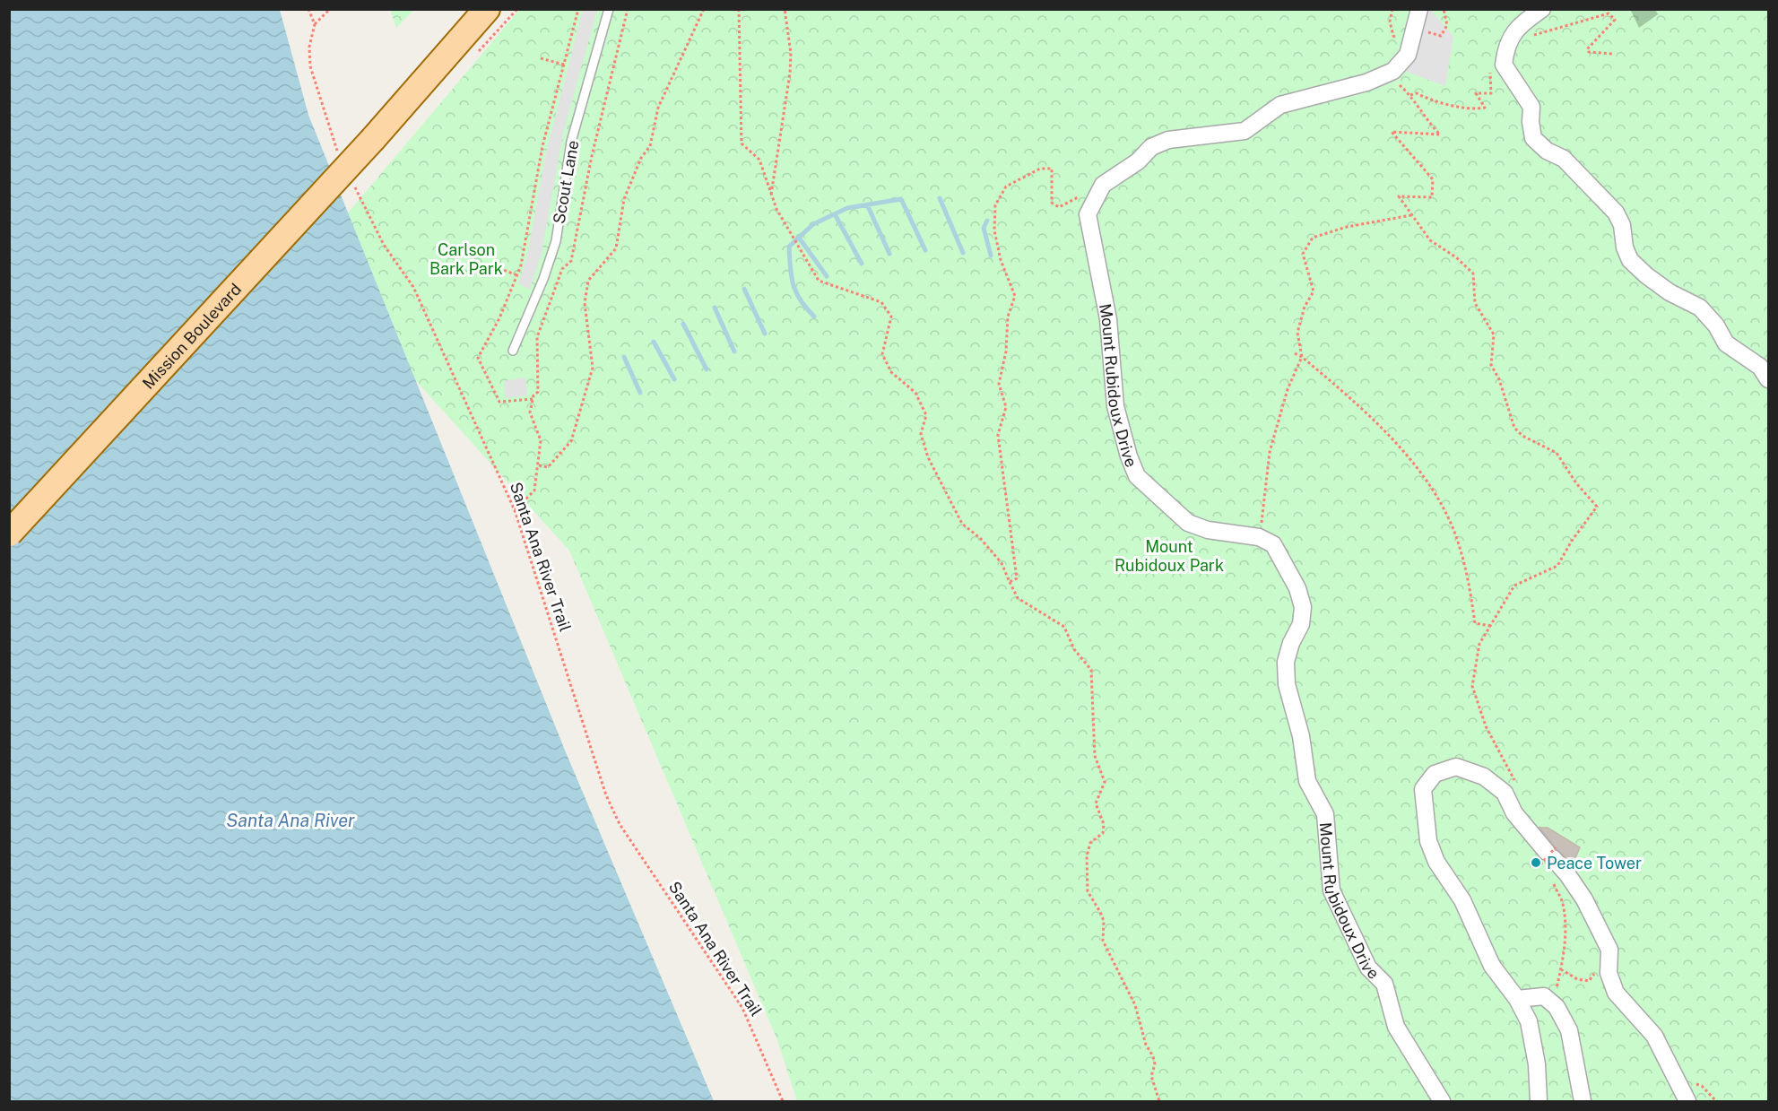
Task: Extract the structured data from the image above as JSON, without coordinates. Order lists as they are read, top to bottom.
{
  "streets": {
    "main road": ["Mission Boulevard"],
    "street": ["Mount Rubidoux Drive"],
    "lane": ["Scout Lane"],
    "path": ["Santa Ana River Trail"]
  },
  "water": ["Santa Ana River"],
  "parks": ["Carlson Bark Park", "Mount Rubidoux Park"],
  "places": ["Peace Tower"]
}
